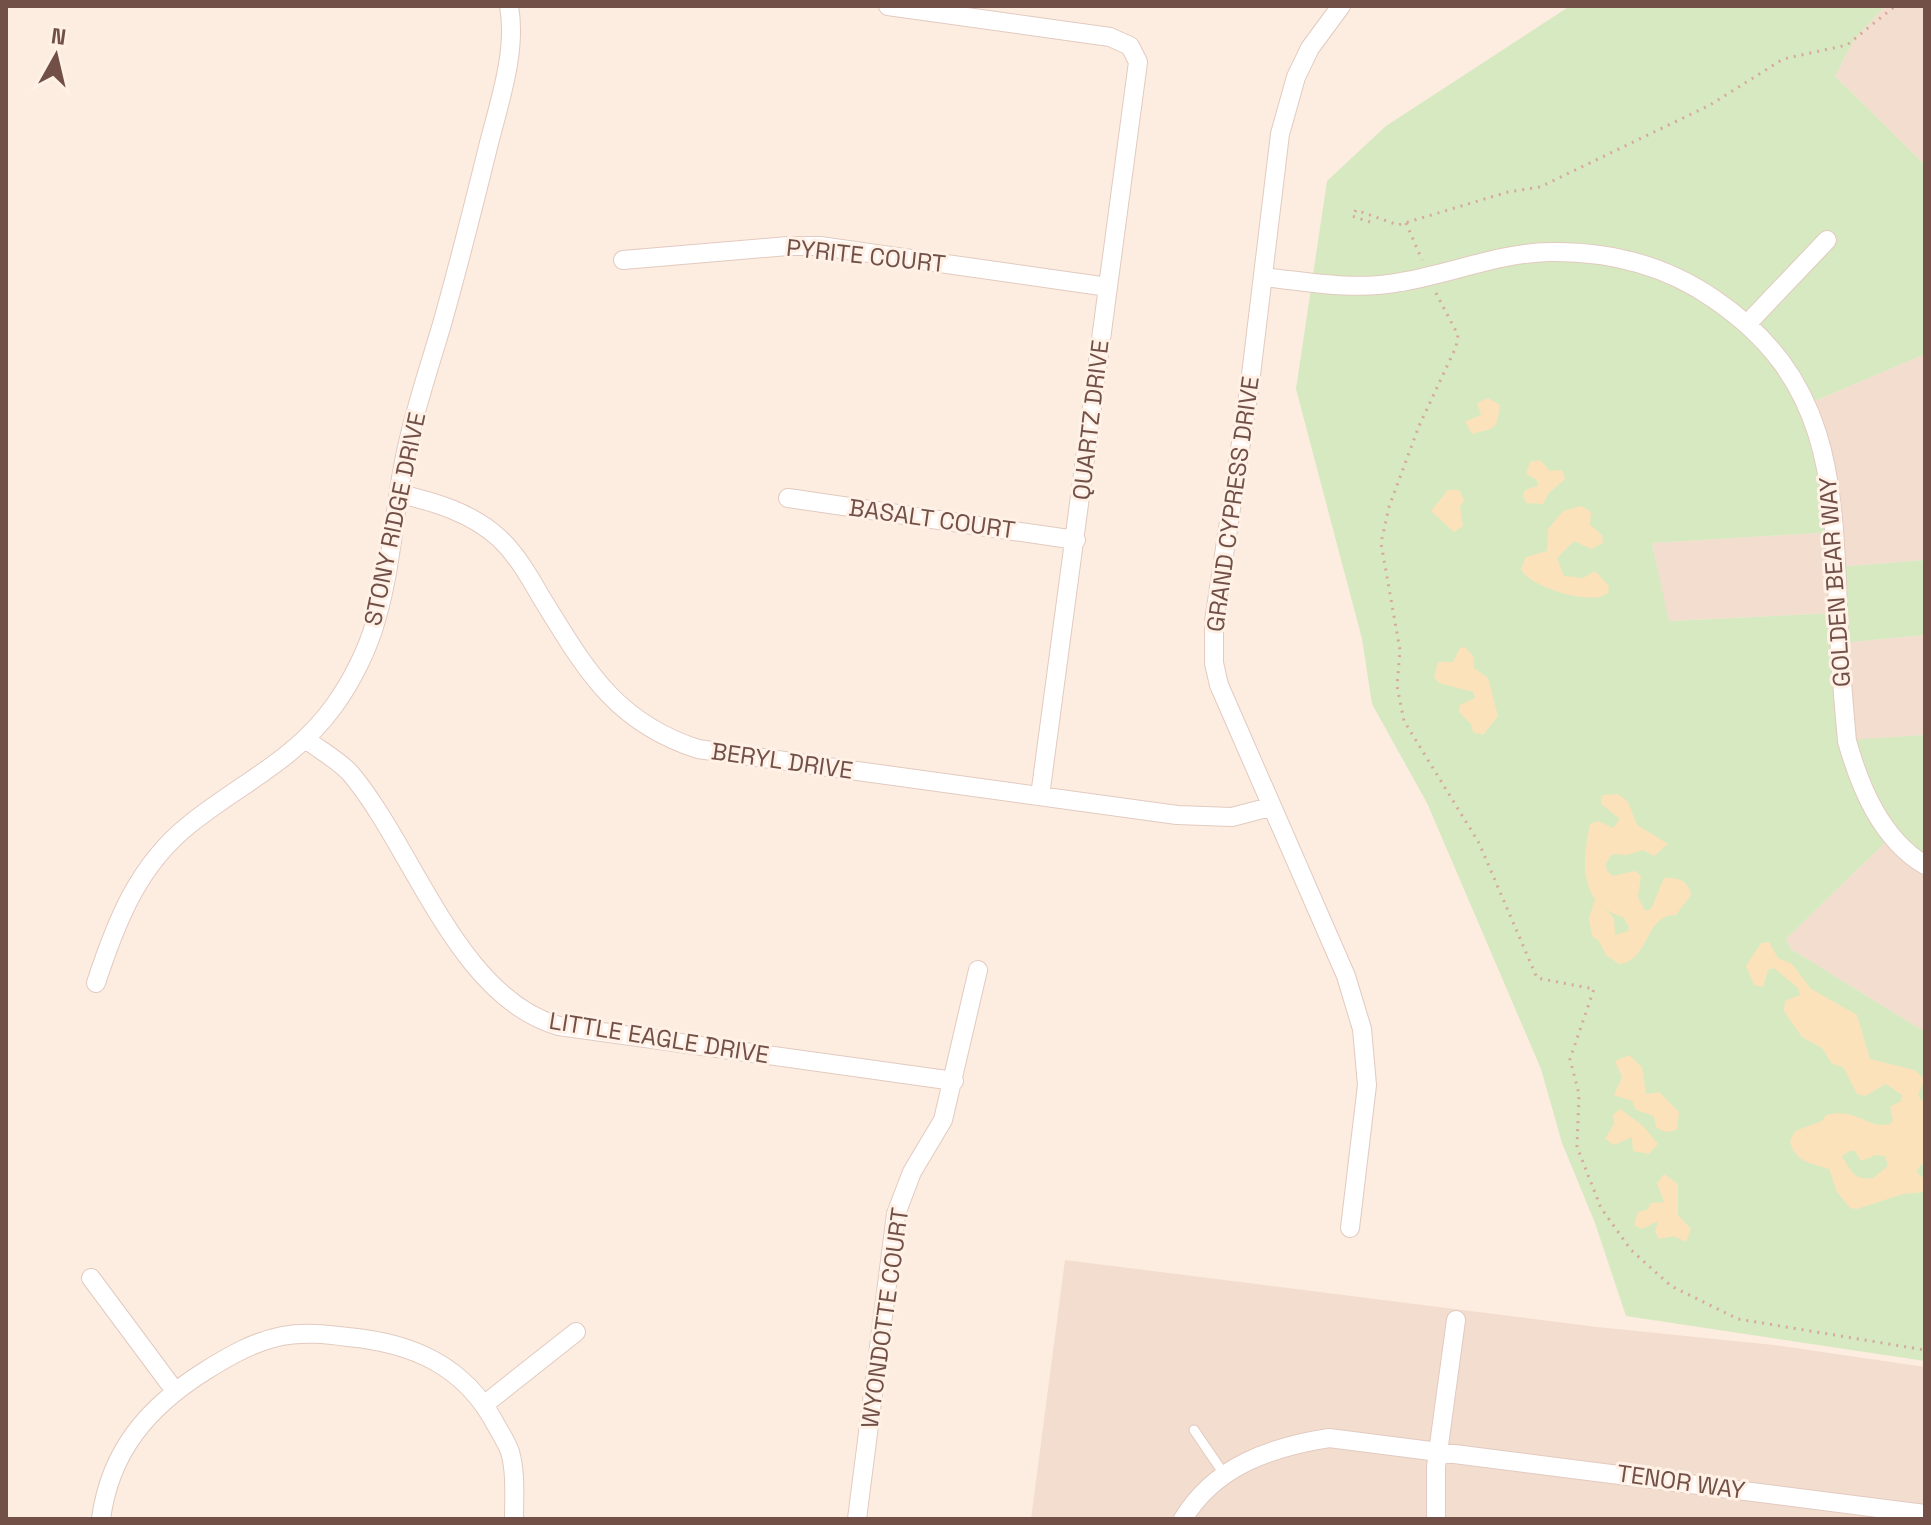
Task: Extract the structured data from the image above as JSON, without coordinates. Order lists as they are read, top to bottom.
{
  "streets": {
    "street": [
      "PYRITE COURT",
      "QUARTZ DRIVE",
      "GRAND CYPRESS DRIVE",
      "STONY RIDGE DRIVE",
      "BASALT COURT",
      "GOLDEN BEAR WAY",
      "BERYL DRIVE",
      "LITTLE EAGLE DRIVE",
      "WYONDOTTE COURT",
      "TENOR WAY"
    ]
  },
  "crossings": [
    ["PYRITE COURT", "QUARTZ DRIVE"],
    ["QUARTZ DRIVE", "BASALT COURT"],
    ["QUARTZ DRIVE", "BERYL DRIVE"],
    ["GRAND CYPRESS DRIVE", "GOLDEN BEAR WAY"],
    ["GRAND CYPRESS DRIVE", "BERYL DRIVE"],
    ["STONY RIDGE DRIVE", "BERYL DRIVE"],
    ["STONY RIDGE DRIVE", "LITTLE EAGLE DRIVE"],
    ["LITTLE EAGLE DRIVE", "WYONDOTTE COURT"]
  ],
  "north": "top"
}
